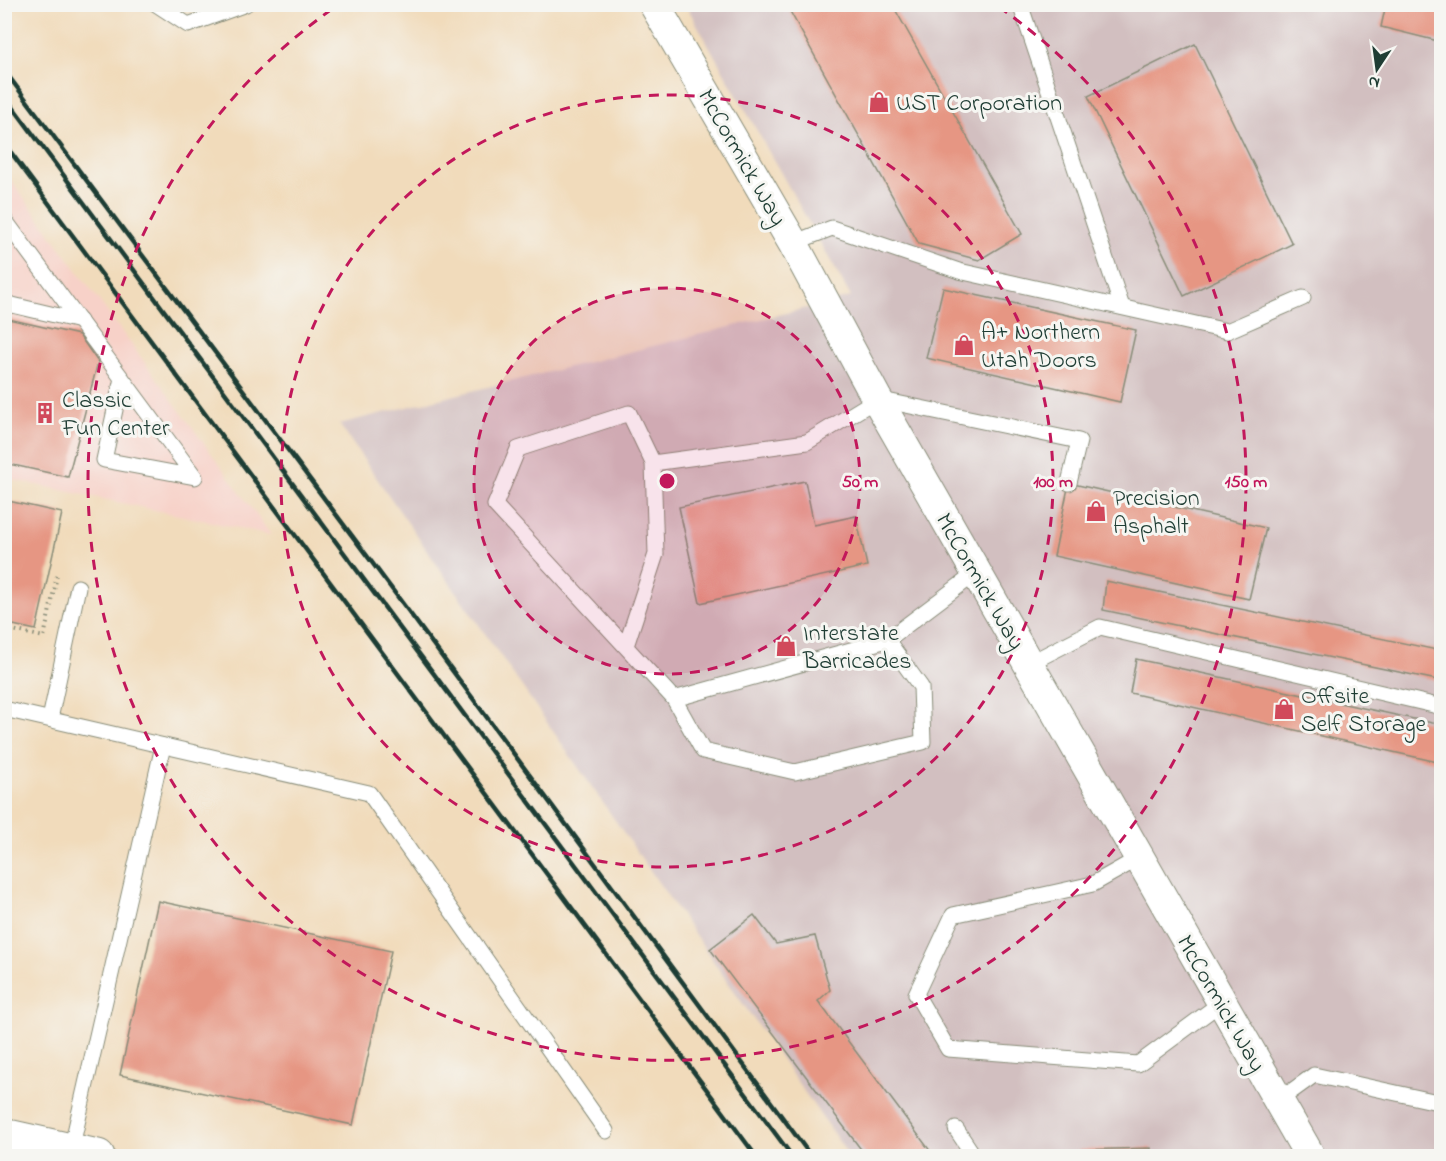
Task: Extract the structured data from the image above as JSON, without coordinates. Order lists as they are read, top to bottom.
{
  "streets": {
    "street": ["McCormick Way"]
  },
  "places": {
    "shop": [
      "UST Corporation",
      "A+ Northern Utah Doors",
      "Precision Asphalt",
      "Interstate Barricades",
      "Offsite Self Storage"
    ],
    "building": ["Classic Fun Center"]
  },
  "north": "bottom",
  "rings": ["50 m", "100 m", "150 m"]
}
